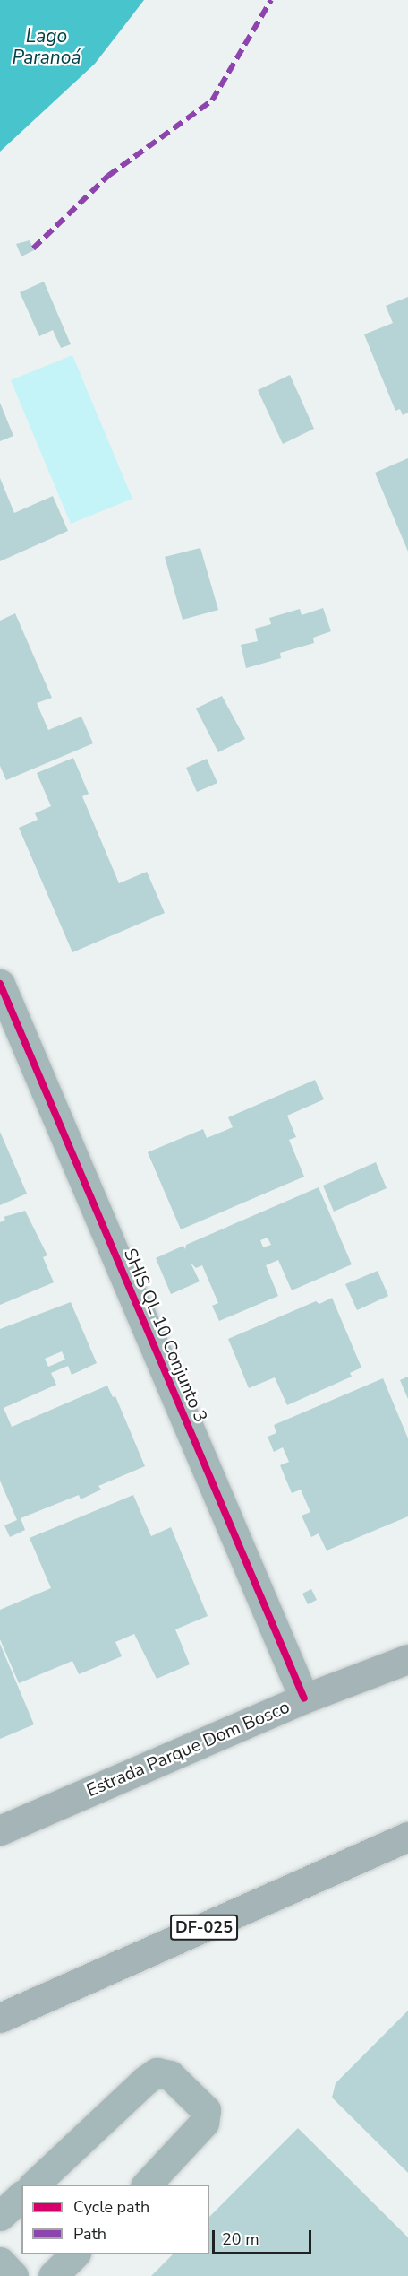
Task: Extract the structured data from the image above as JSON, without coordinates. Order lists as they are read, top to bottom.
{
  "streets": {
    "main road": ["Estrada Parque Dom Bosco", "DF-025"],
    "street": ["SHIS QL 10 Conjunto 3"]
  },
  "crossings": [
    ["SHIS QL 10 Conjunto 3", "Estrada Parque Dom Bosco"]
  ],
  "water": ["Lago Paranoá"],
  "legend": ["Cycle path", "Path"],
  "scale_bar": "20 m"
}
